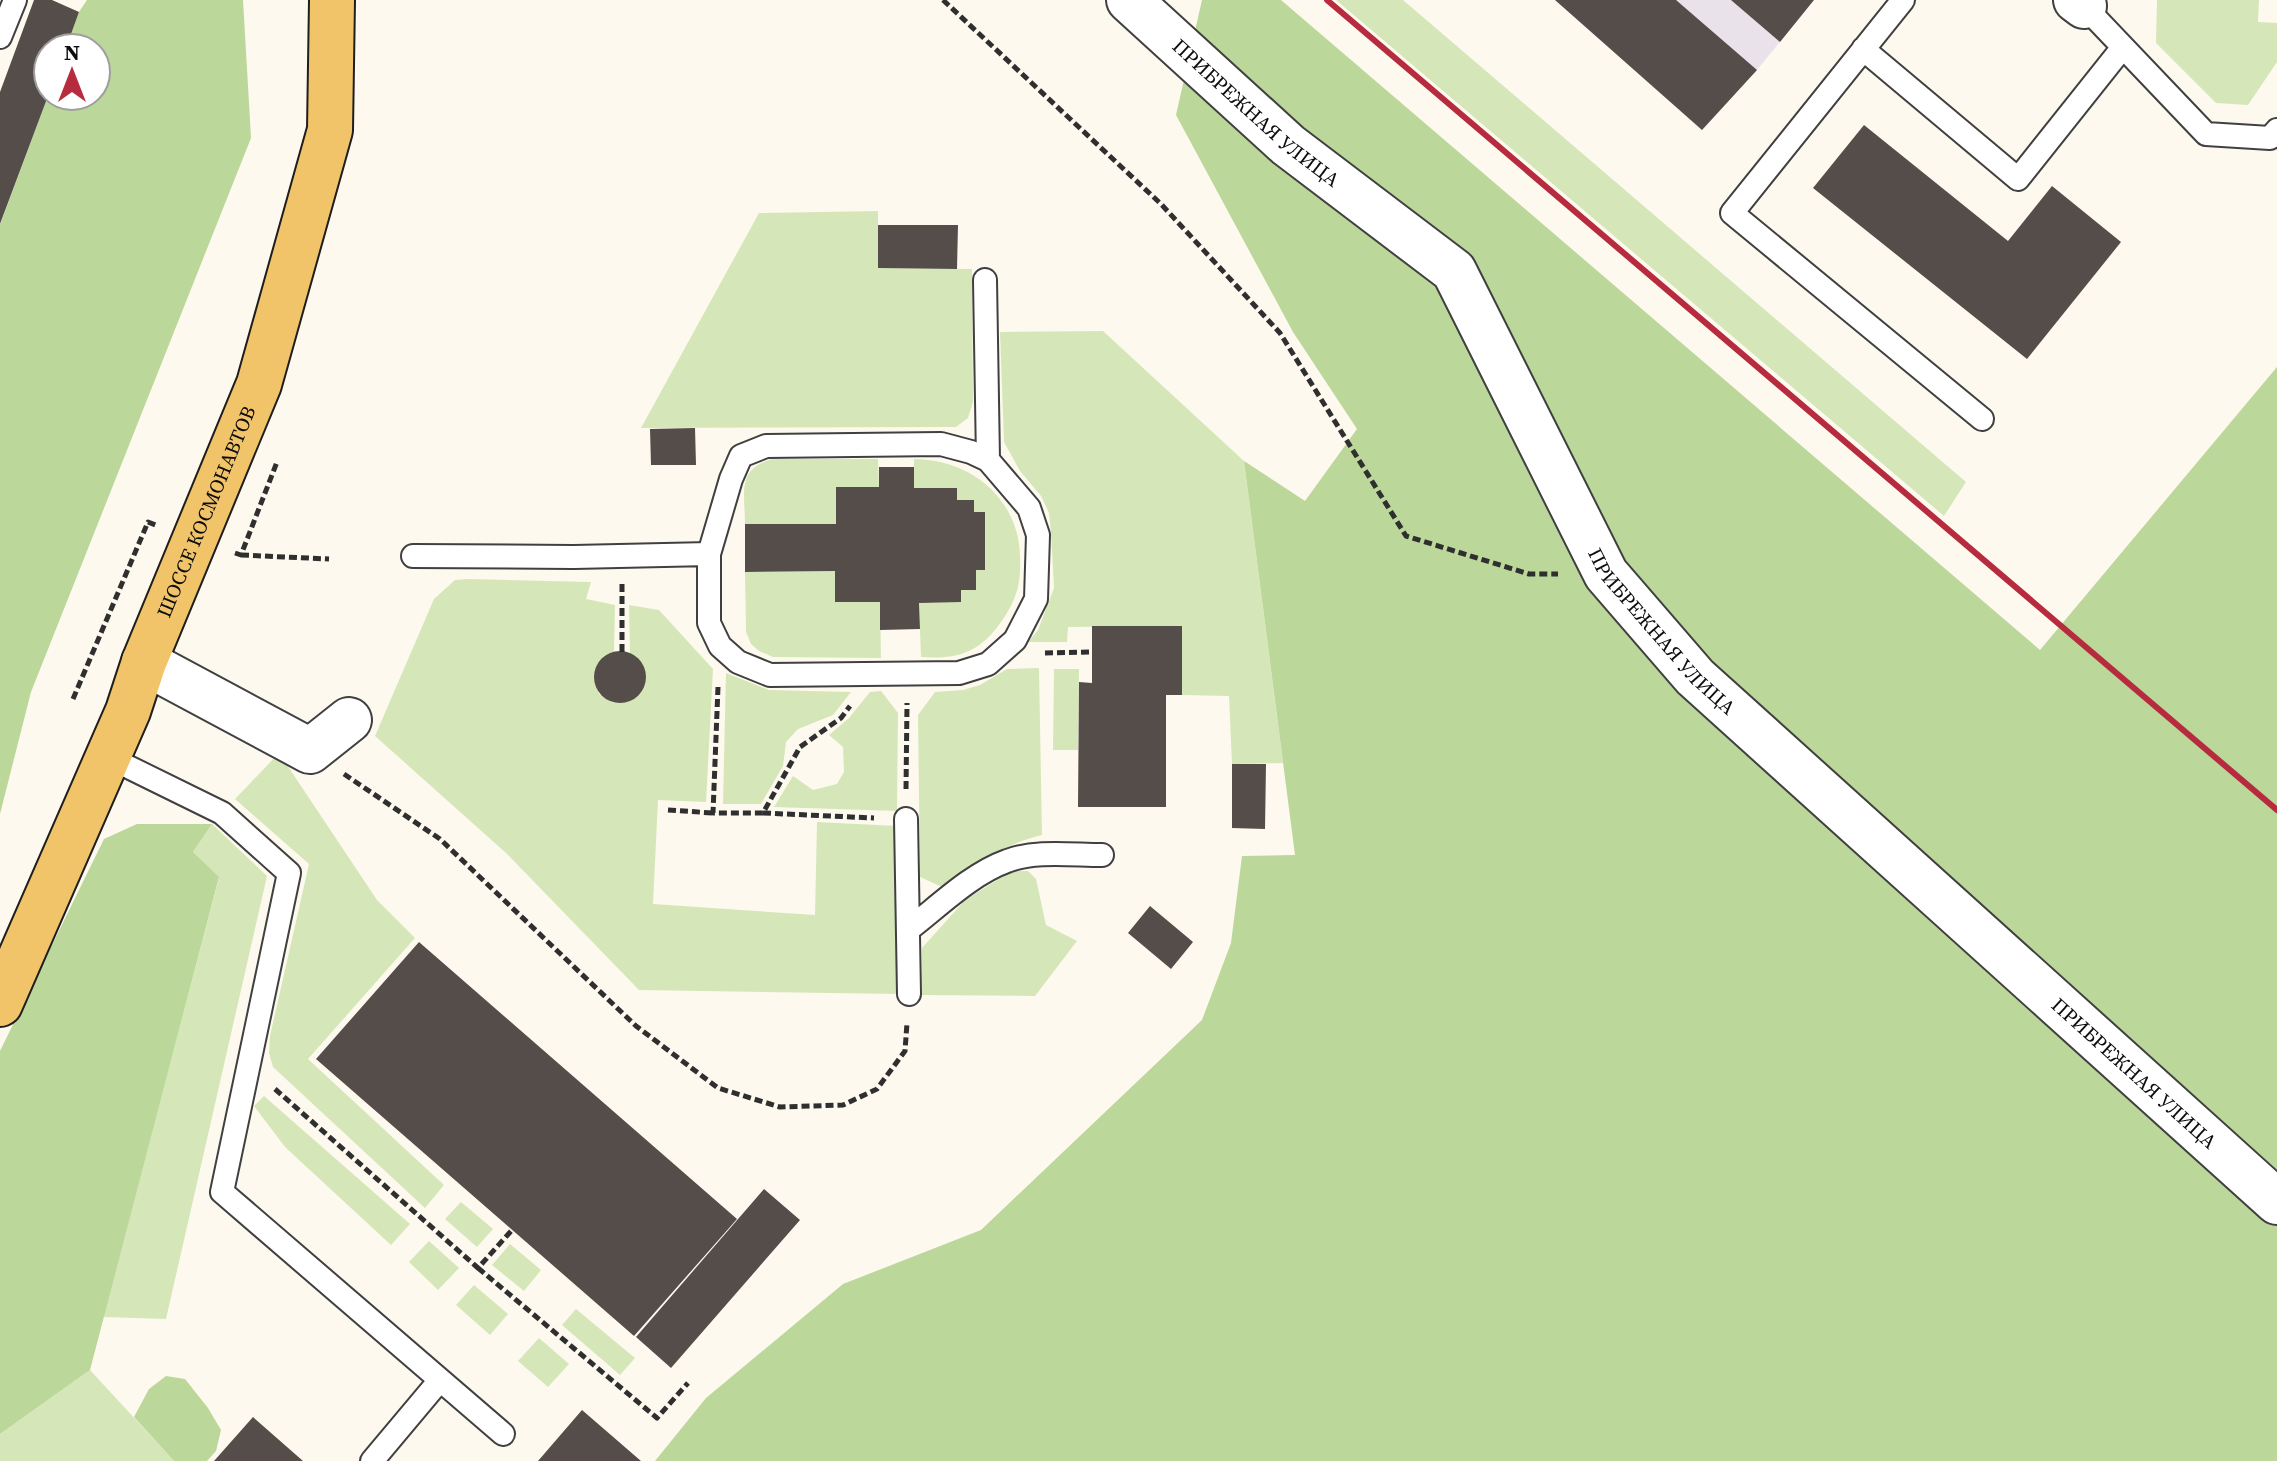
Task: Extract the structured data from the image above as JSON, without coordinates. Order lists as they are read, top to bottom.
{
  "streets": {
    "main road": ["ШОССЕ КОСМОНАВТОВ"],
    "street": ["ПРИБРЕЖНАЯ УЛИЦА"]
  },
  "north": "top"
}
